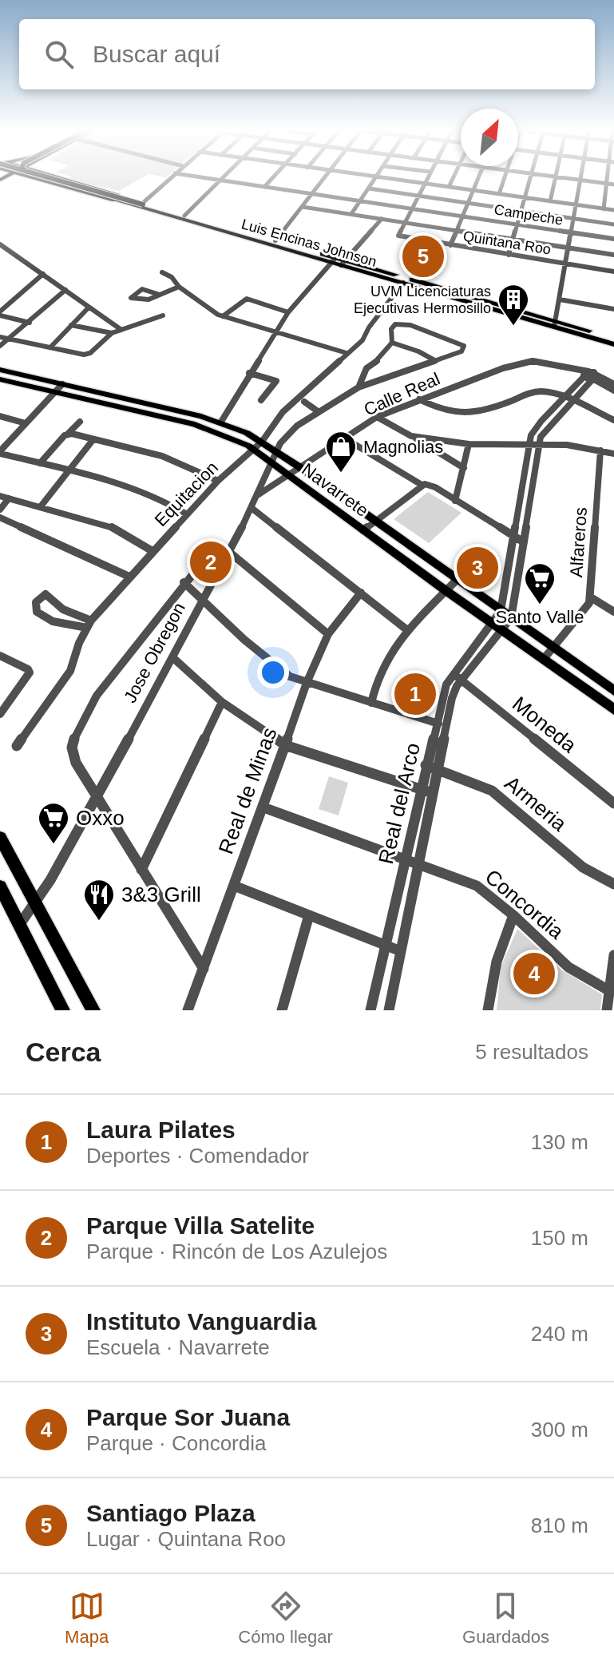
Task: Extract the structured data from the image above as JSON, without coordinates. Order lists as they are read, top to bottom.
{
  "streets": {
    "main road": ["Luis Encinas Johnson", "Navarrete"],
    "street": [
      "Campeche",
      "Quintana Roo",
      "Calle Real",
      "Equitacion",
      "Alfareros",
      "Jose Obregon",
      "Moneda",
      "Real de Minas",
      "Real del Arco",
      "Armeria",
      "Concordia"
    ]
  },
  "crossings": [
    ["Luis Encinas Johnson", "Equitacion"],
    ["Calle Real", "Navarrete"],
    ["Calle Real", "Jose Obregon"],
    ["Calle Real", "Real del Arco"],
    ["Navarrete", "Equitacion"],
    ["Navarrete", "Alfareros"],
    ["Navarrete", "Jose Obregon"],
    ["Navarrete", "Real del Arco"],
    ["Moneda", "Real del Arco"],
    ["Real de Minas", "Concordia"],
    ["Real del Arco", "Armeria"],
    ["Real del Arco", "Concordia"]
  ],
  "places": {
    "building": ["UVM Licenciaturas Ejecutivas Hermosillo"],
    "shop": ["Magnolias"],
    "supermarket": ["Santo Valle", "Oxxo"],
    "restaurant": ["3&3 Grill"]
  },
  "north": "top right",
  "page": {
    "search": "Buscar aquí",
    "pins": [
      "5",
      "2",
      "3",
      "1",
      "4"
    ],
    "heading": ["Cerca", "5 resultados"],
    "list": [
      {
        "mark": "1",
        "name": "Laura Pilates",
        "note": "Deportes · Comendador",
        "value": "130 m"
      },
      {
        "mark": "2",
        "name": "Parque Villa Satelite",
        "note": "Parque · Rincón de Los Azulejos",
        "value": "150 m"
      },
      {
        "mark": "3",
        "name": "Instituto Vanguardia",
        "note": "Escuela · Navarrete",
        "value": "240 m"
      },
      {
        "mark": "4",
        "name": "Parque Sor Juana",
        "note": "Parque · Concordia",
        "value": "300 m"
      },
      {
        "mark": "5",
        "name": "Santiago Plaza",
        "note": "Lugar · Quintana Roo",
        "value": "810 m"
      }
    ],
    "nav": ["Mapa", "Cómo llegar", "Guardados"]
  }
}
